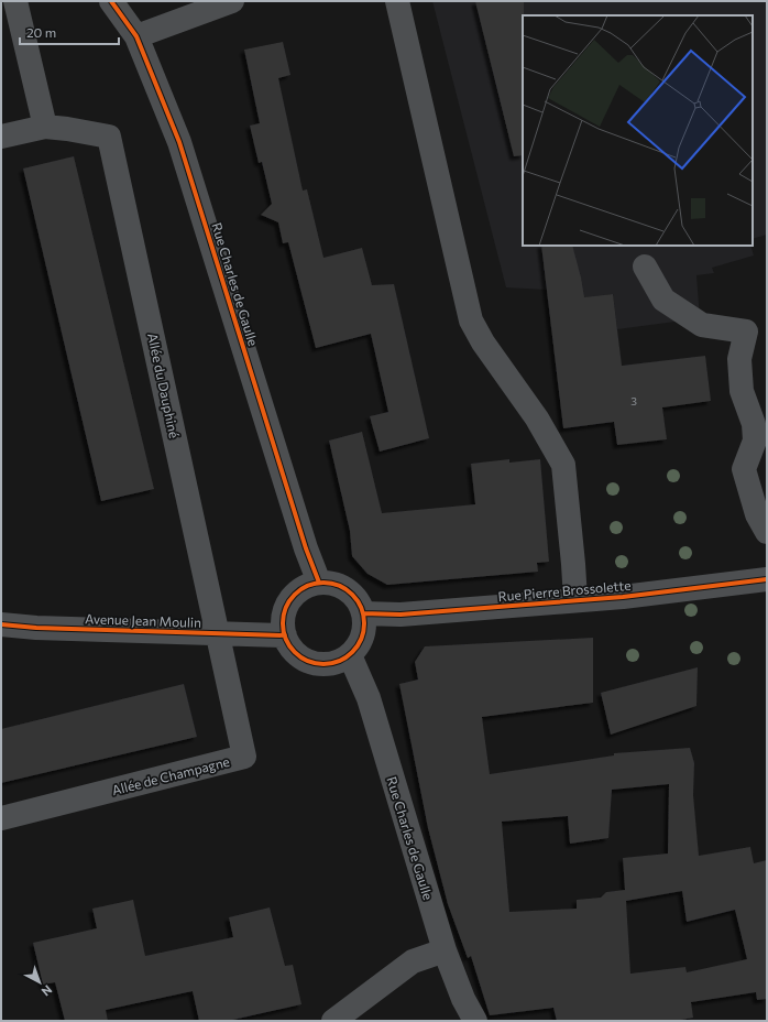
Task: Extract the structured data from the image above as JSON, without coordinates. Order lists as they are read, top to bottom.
{
  "streets": {
    "street": [
      "Rue Charles de Gaulle",
      "Allée du Dauphiné",
      "Rue Pierre Brossolette",
      "Avenue Jean Moulin",
      "Allée de Champagne"
    ]
  },
  "crossings": [
    ["Rue Charles de Gaulle", "Rue Pierre Brossolette"],
    ["Rue Charles de Gaulle", "Avenue Jean Moulin"],
    ["Allée du Dauphiné", "Avenue Jean Moulin"],
    ["Allée du Dauphiné", "Allée de Champagne"],
    ["Rue Pierre Brossolette", "Avenue Jean Moulin"],
    ["Avenue Jean Moulin", "Allée de Champagne"]
  ],
  "house_numbers": ["3"],
  "scale_bar": "20 m",
  "north": "bottom right"
}
